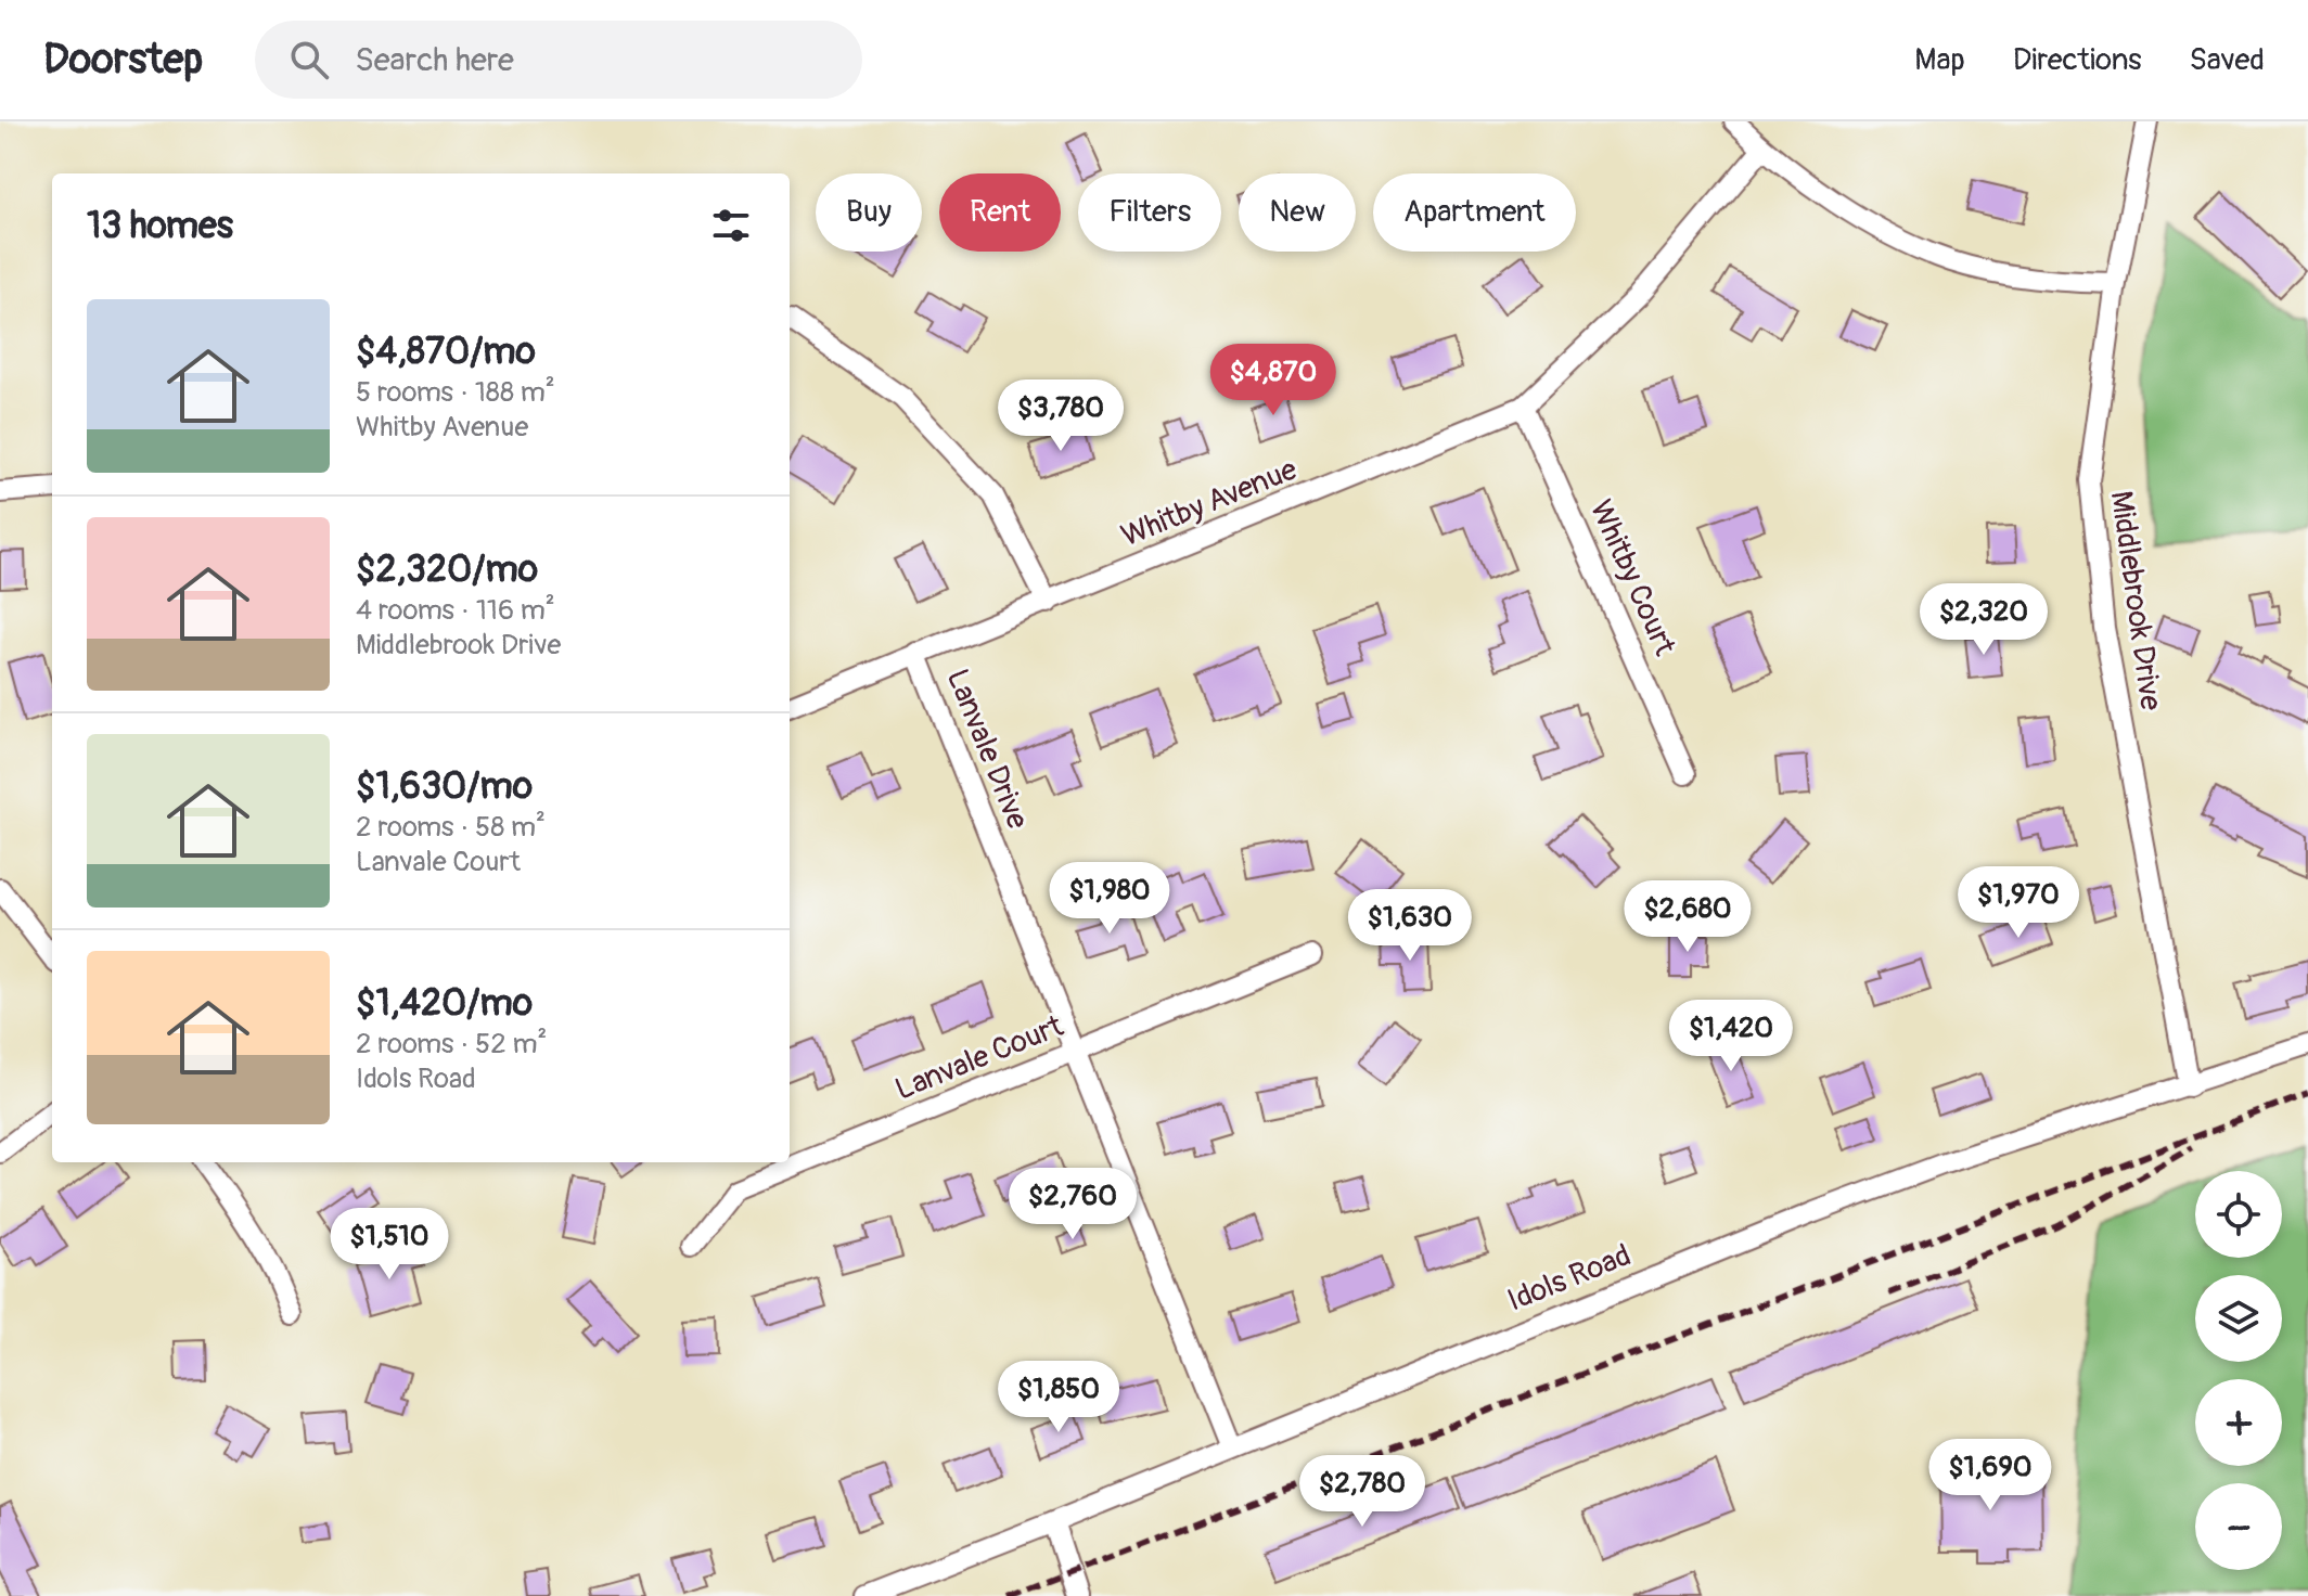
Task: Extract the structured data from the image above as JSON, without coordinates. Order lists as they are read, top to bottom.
{
  "streets": {
    "street": [
      "Whitby Avenue",
      "Whitby Court",
      "Middlebrook Drive",
      "Lanvale Drive",
      "Lanvale Court",
      "Idols Road"
    ]
  },
  "crossings": [
    ["Whitby Avenue", "Whitby Court"],
    ["Whitby Avenue", "Lanvale Drive"],
    ["Middlebrook Drive", "Idols Road"],
    ["Lanvale Drive", "Lanvale Court"],
    ["Lanvale Drive", "Idols Road"]
  ],
  "page": {
    "header": "Doorstep",
    "search": "Search here",
    "nav": ["Map", "Directions", "Saved"],
    "chip": [
      "Buy",
      "Rent",
      "Filters",
      "New",
      "Apartment"
    ],
    "heading": "13 homes",
    "list": [
      {
        "name": "$4,870/mo",
        "note": "5 rooms · 188 m² · Whitby Avenue"
      },
      {
        "name": "$2,320/mo",
        "note": "4 rooms · 116 m² · Middlebrook Drive"
      },
      {
        "name": "$1,630/mo",
        "note": "2 rooms · 58 m² · Lanvale Court"
      },
      {
        "name": "$1,420/mo",
        "note": "2 rooms · 52 m² · Idols Road"
      }
    ],
    "price": [
      "$4,870",
      "$3,780",
      "$2,320",
      "$1,980",
      "$1,970",
      "$2,680",
      "$1,630",
      "$1,420",
      "$2,760",
      "$1,510",
      "$1,850",
      "$1,690",
      "$2,780"
    ],
    "map_buttons": ["+", "−"]
  }
}
